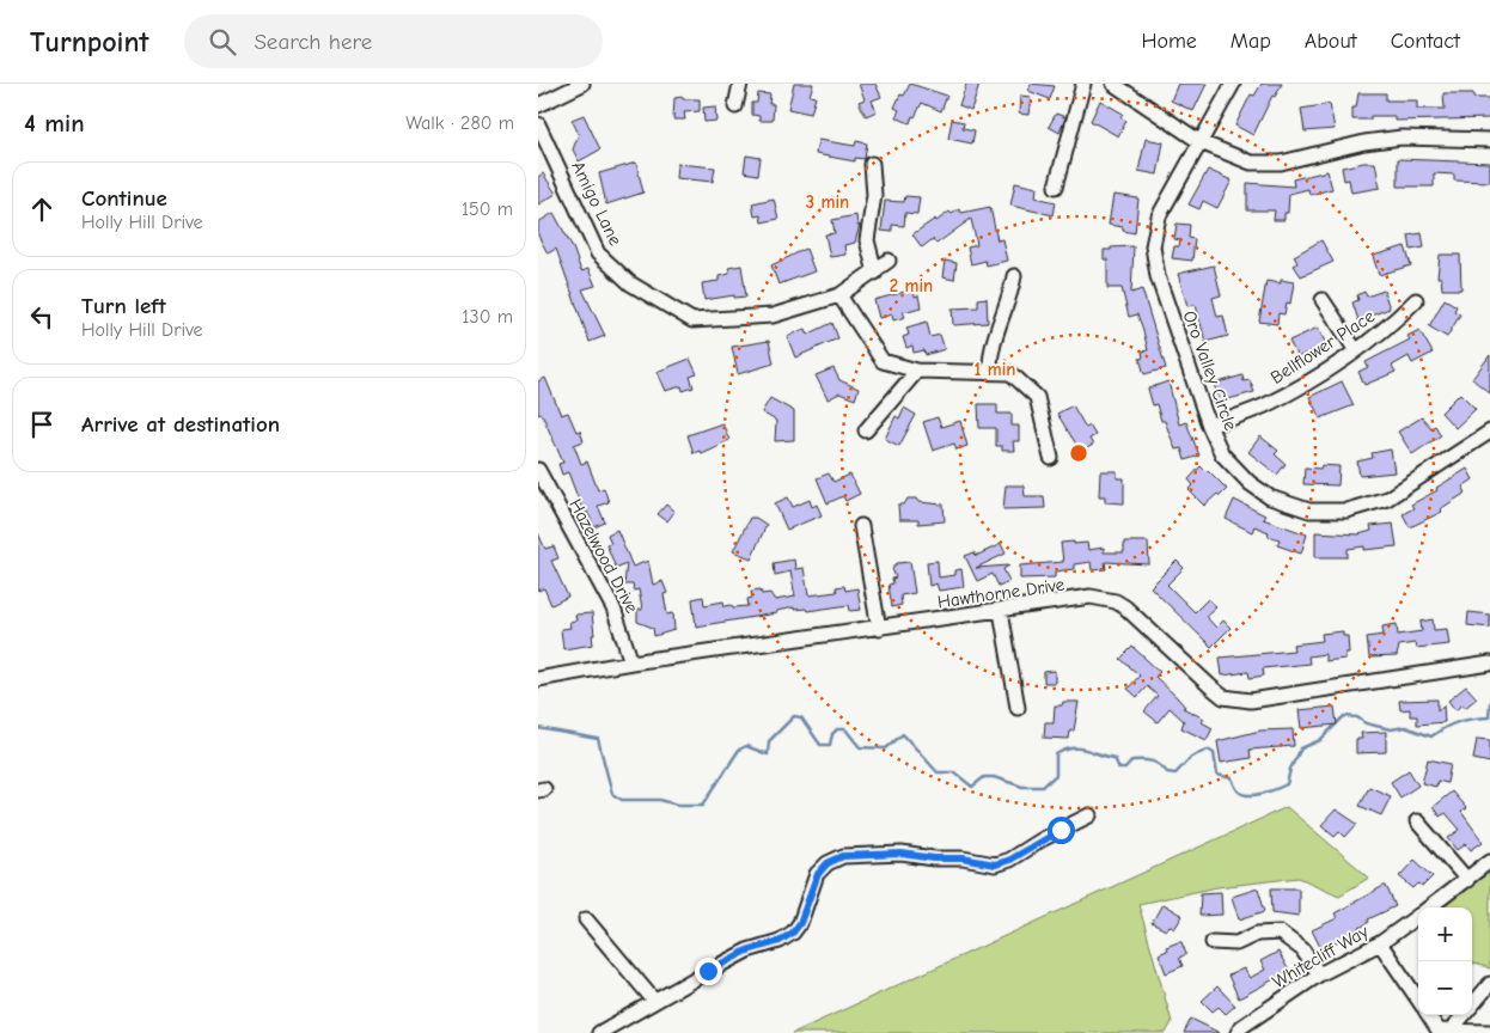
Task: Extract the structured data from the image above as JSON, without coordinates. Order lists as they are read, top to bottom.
{
  "streets": {
    "street": [
      "Amigo Lane",
      "Bellflower Place",
      "Oro Valley Circle",
      "Hazelwood Drive",
      "Hawthorne Drive",
      "Whitecliff Way"
    ]
  },
  "crossings": [
    ["Bellflower Place", "Oro Valley Circle"],
    ["Hazelwood Drive", "Hawthorne Drive"]
  ],
  "page": {
    "header": "Turnpoint",
    "search": "Search here",
    "nav": [
      "Home",
      "Map",
      "About",
      "Contact"
    ],
    "heading": ["4 min", "Walk · 280 m"],
    "list": [
      ["Continue", "Holly Hill Drive", "150 m"],
      ["Turn left", "Holly Hill Drive", "130 m"],
      "Arrive at destination"
    ],
    "map_buttons": ["+", "−"]
  },
  "rings": ["3 min", "2 min", "1 min"]
}
